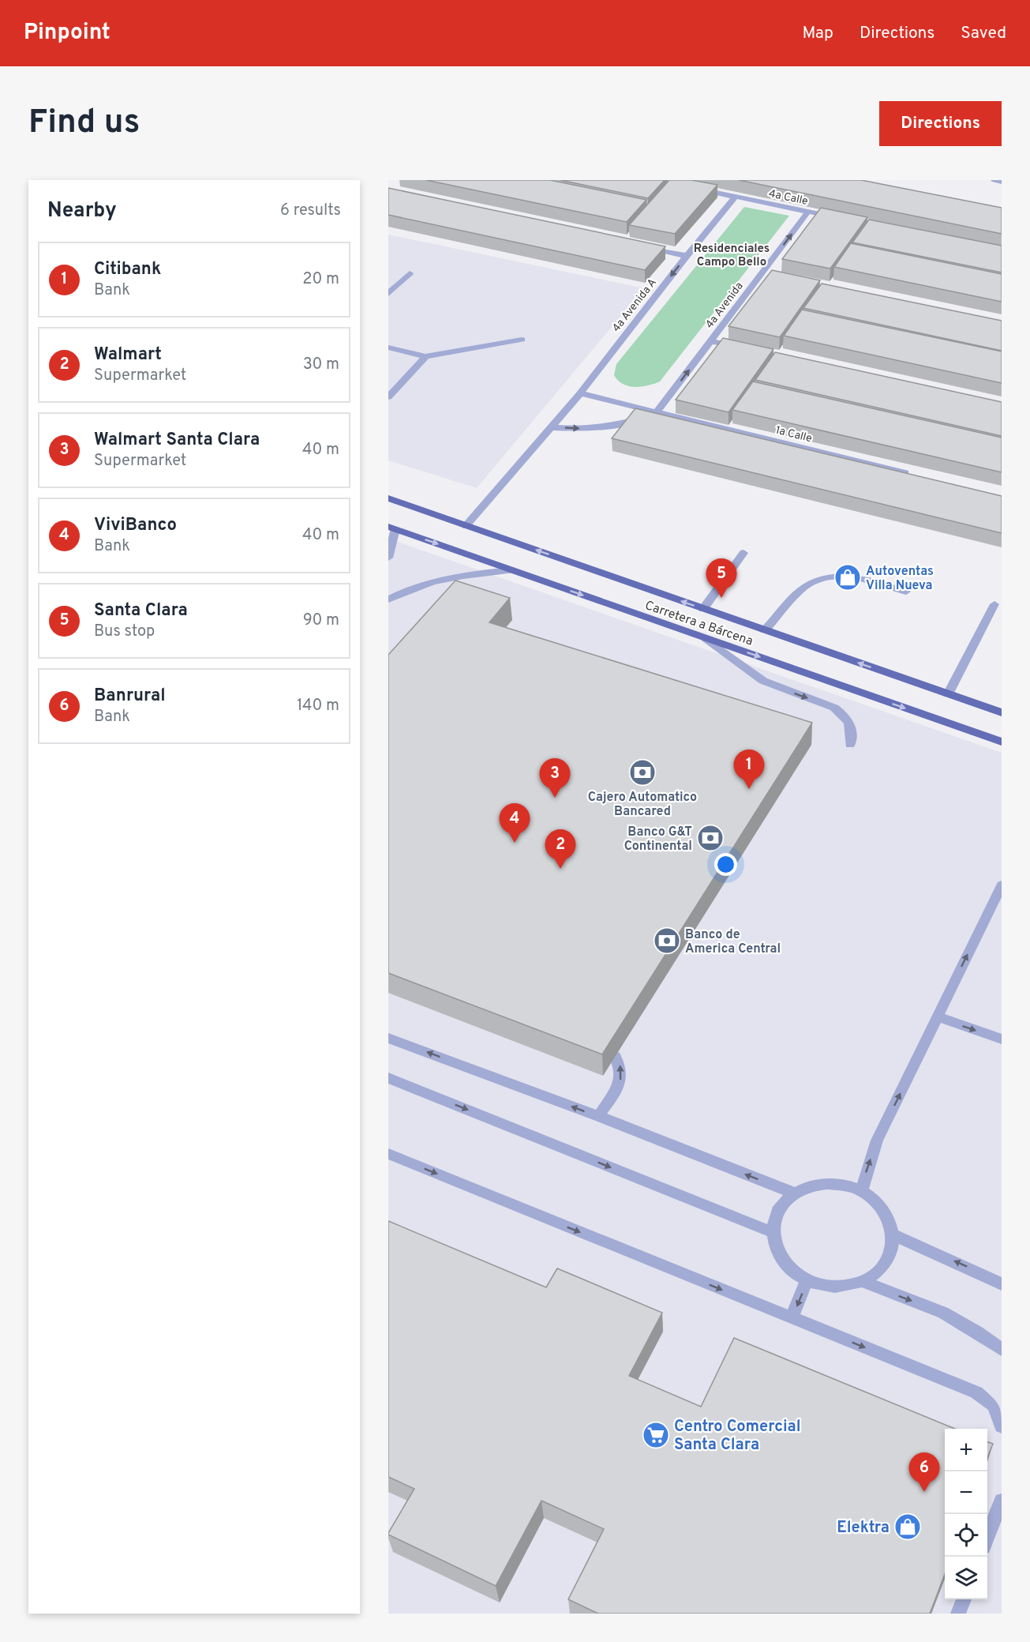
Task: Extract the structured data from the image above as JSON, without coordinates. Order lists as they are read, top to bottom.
{
  "streets": {
    "main road": ["Carretera a Bárcena"],
    "street": [
      "4a Calle",
      "4a Avenida A",
      "4a Avenida",
      "1a Calle"
    ]
  },
  "crossings": [
    ["4a Calle", "4a Avenida A"],
    ["4a Calle", "4a Avenida"],
    ["4a Avenida A", "1a Calle"],
    ["4a Avenida A", "Carretera a Bárcena"],
    ["4a Avenida", "1a Calle"]
  ],
  "one_way": ["4a Avenida A", "4a Avenida"],
  "districts": ["Residenciales Campo Bello"],
  "places": {
    "shop": ["Autoventas Villa Nueva", "Elektra"],
    "bank": ["Cajero Automatico Bancared", "Banco G&T Continental", "Banco de America Central"],
    "supermarket": ["Centro Comercial Santa Clara"]
  },
  "page": {
    "header": "Pinpoint",
    "nav": ["Map", "Directions", "Saved"],
    "buttons": "Directions",
    "title": "Find us",
    "heading": ["Nearby", "6 results"],
    "list": [
      {
        "mark": "1",
        "name": "Citibank",
        "note": "Bank",
        "value": "20 m"
      },
      {
        "mark": "2",
        "name": "Walmart",
        "note": "Supermarket",
        "value": "30 m"
      },
      {
        "mark": "3",
        "name": "Walmart Santa Clara",
        "note": "Supermarket",
        "value": "40 m"
      },
      {
        "mark": "4",
        "name": "ViviBanco",
        "note": "Bank",
        "value": "40 m"
      },
      {
        "mark": "5",
        "name": "Santa Clara",
        "note": "Bus stop",
        "value": "90 m"
      },
      {
        "mark": "6",
        "name": "Banrural",
        "note": "Bank",
        "value": "140 m"
      }
    ],
    "pins": [
      "5",
      "1",
      "3",
      "4",
      "2",
      "6"
    ],
    "map_buttons": ["+", "−"]
  }
}
